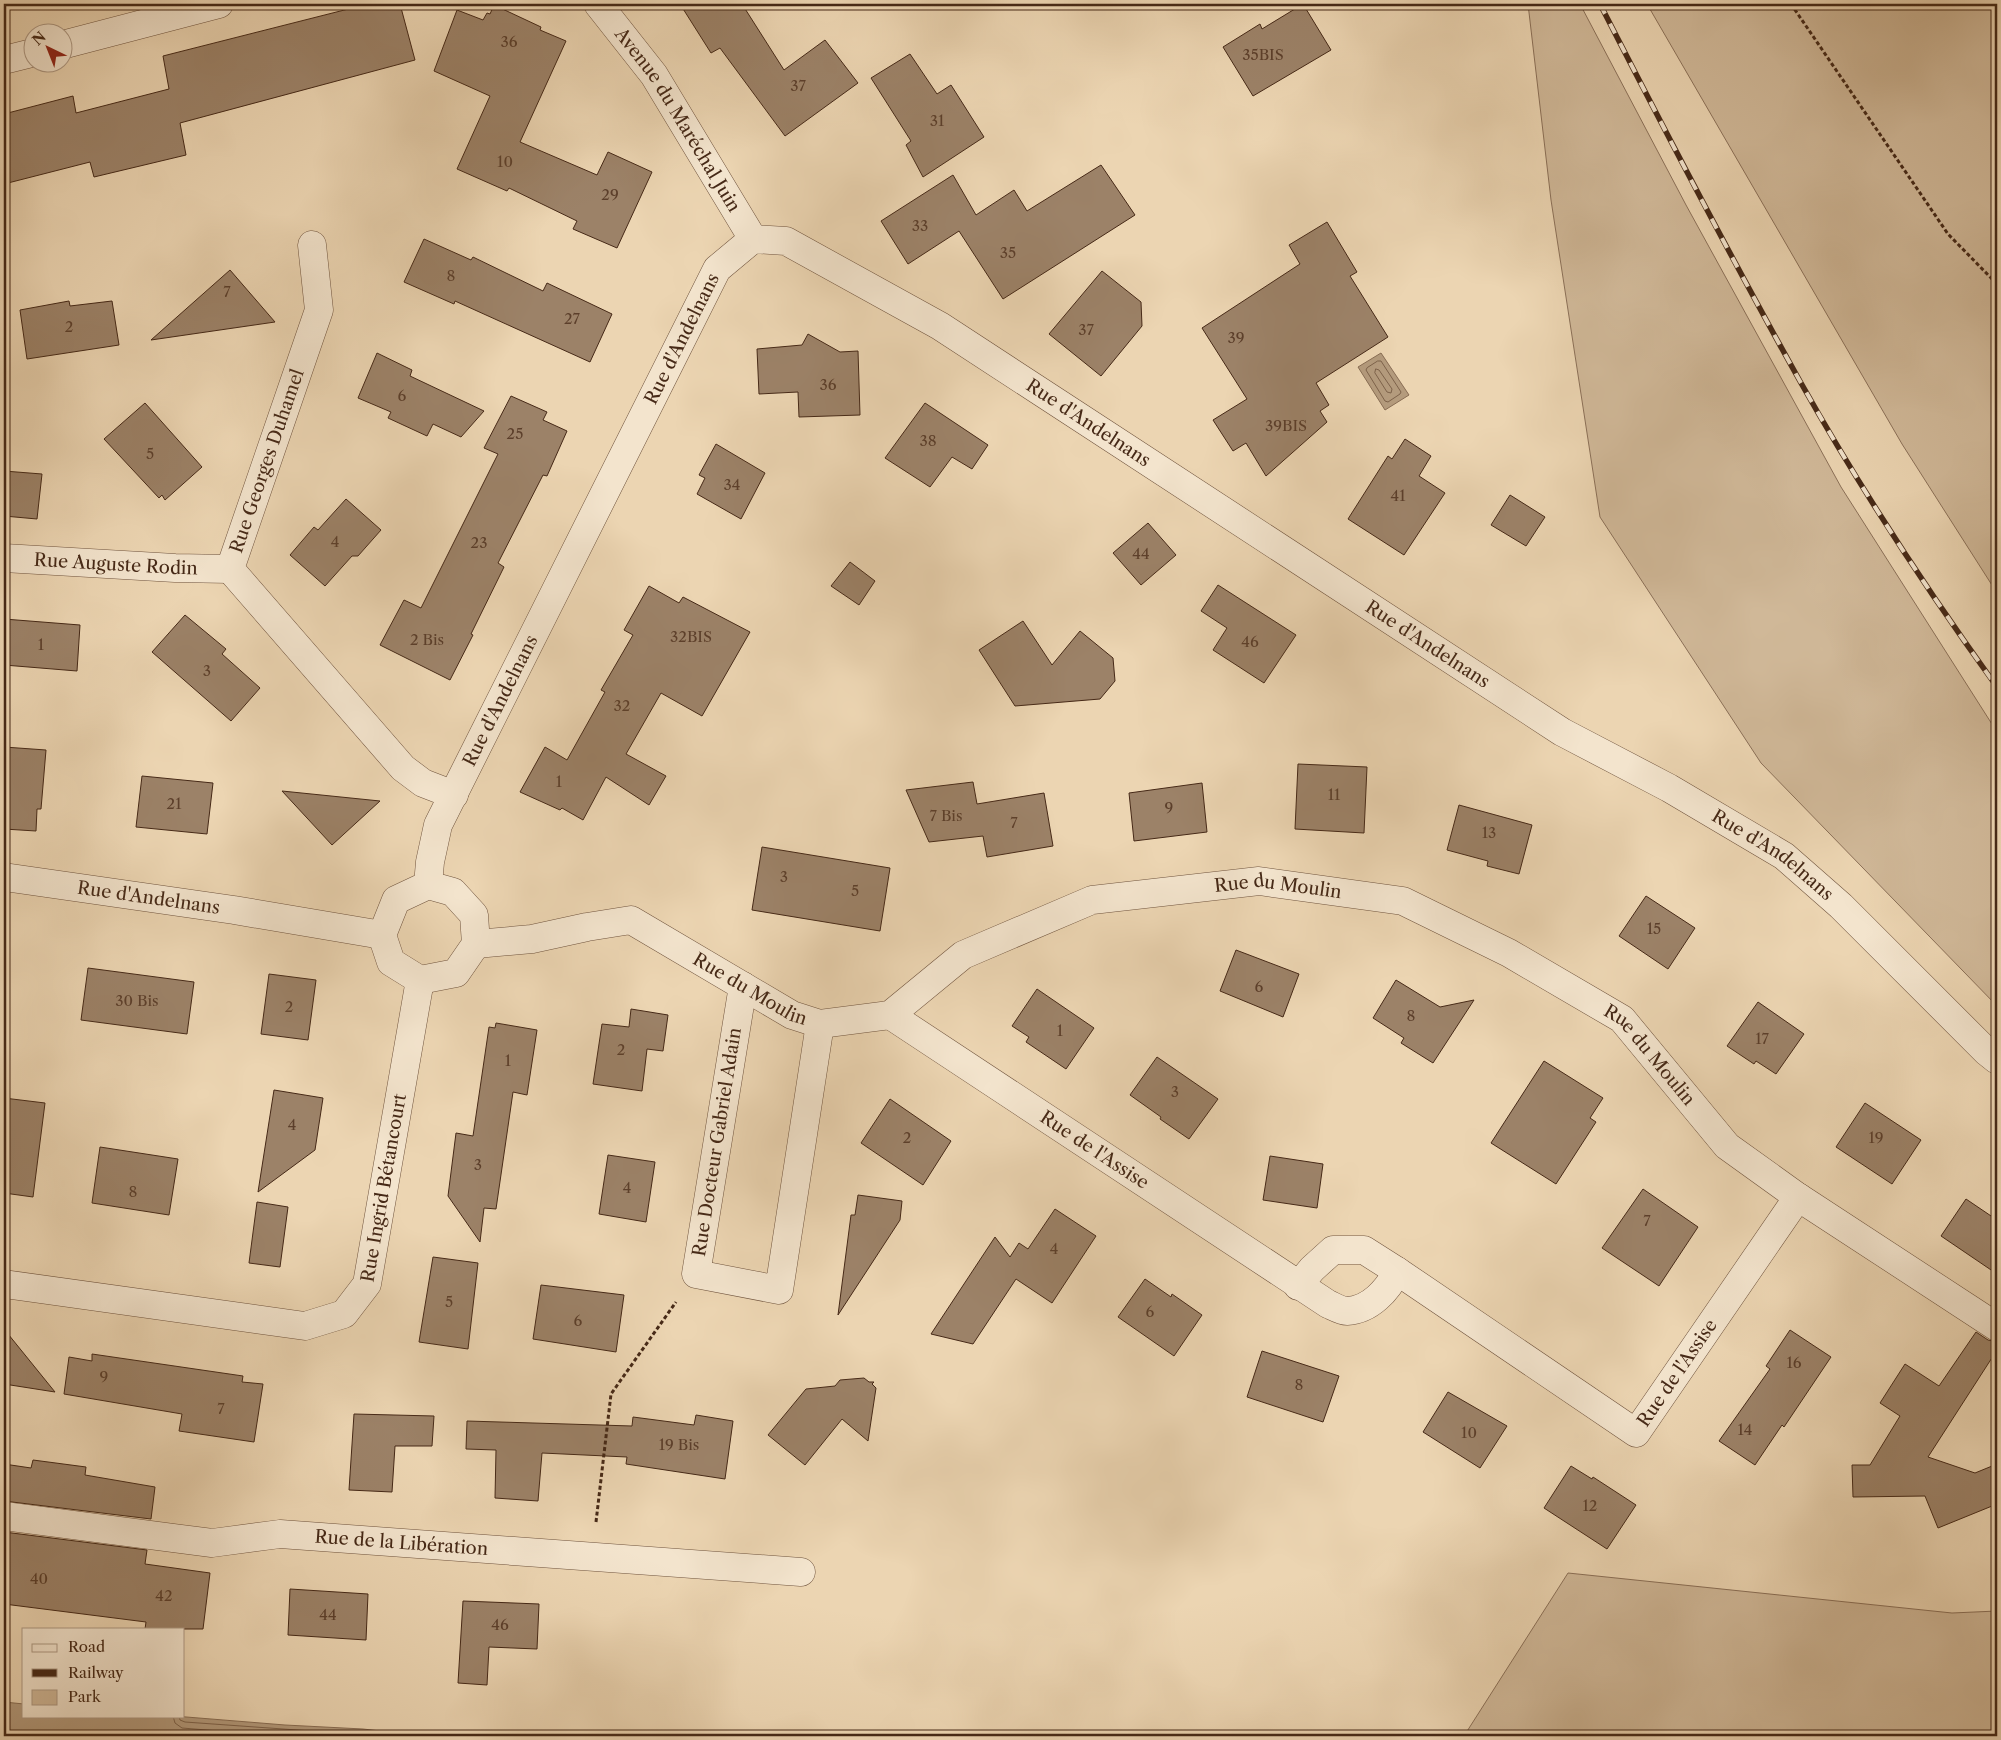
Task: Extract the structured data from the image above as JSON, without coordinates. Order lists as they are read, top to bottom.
{
  "streets": {
    "street": [
      "Avenue du Maréchal Juin",
      "Rue d'Andelnans",
      "Rue Georges Duhamel",
      "Rue Auguste Rodin",
      "Rue du Moulin",
      "Rue Docteur Gabriel Adain",
      "Rue de l'Assise",
      "Rue Ingrid Bétancourt",
      "Rue de la Libération"
    ]
  },
  "crossings": [
    ["Avenue du Maréchal Juin", "Rue d'Andelnans"],
    ["Rue d'Andelnans", "Rue Georges Duhamel"],
    ["Rue d'Andelnans", "Rue du Moulin"],
    ["Rue d'Andelnans", "Rue Ingrid Bétancourt"],
    ["Rue Georges Duhamel", "Rue Auguste Rodin"],
    ["Rue du Moulin", "Rue Docteur Gabriel Adain"],
    ["Rue du Moulin", "Rue de l'Assise"],
    ["Rue du Moulin", "Rue Ingrid Bétancourt"]
  ],
  "house_numbers": [
    "36",
    "35BIS",
    "37",
    "31",
    "10",
    "29",
    "33",
    "35",
    "8",
    "7",
    "27",
    "2",
    "37",
    "39",
    "36",
    "6",
    "39BIS",
    "25",
    "38",
    "5",
    "34",
    "41",
    "4",
    "23",
    "44",
    "32BIS",
    "2 Bis",
    "46",
    "1",
    "3",
    "32",
    "1",
    "11",
    "21",
    "9",
    "7 Bis",
    "7",
    "13",
    "3",
    "5",
    "15",
    "6",
    "30 Bis",
    "2",
    "8",
    "1",
    "17",
    "2",
    "1",
    "3",
    "4",
    "2",
    "19",
    "3",
    "4",
    "8",
    "7",
    "4",
    "5",
    "6",
    "6",
    "16",
    "9",
    "8",
    "7",
    "14",
    "10",
    "19 Bis",
    "12",
    "40",
    "42",
    "44",
    "46"
  ],
  "legend": ["Road", "Railway", "Park"],
  "north": "top left"
}
